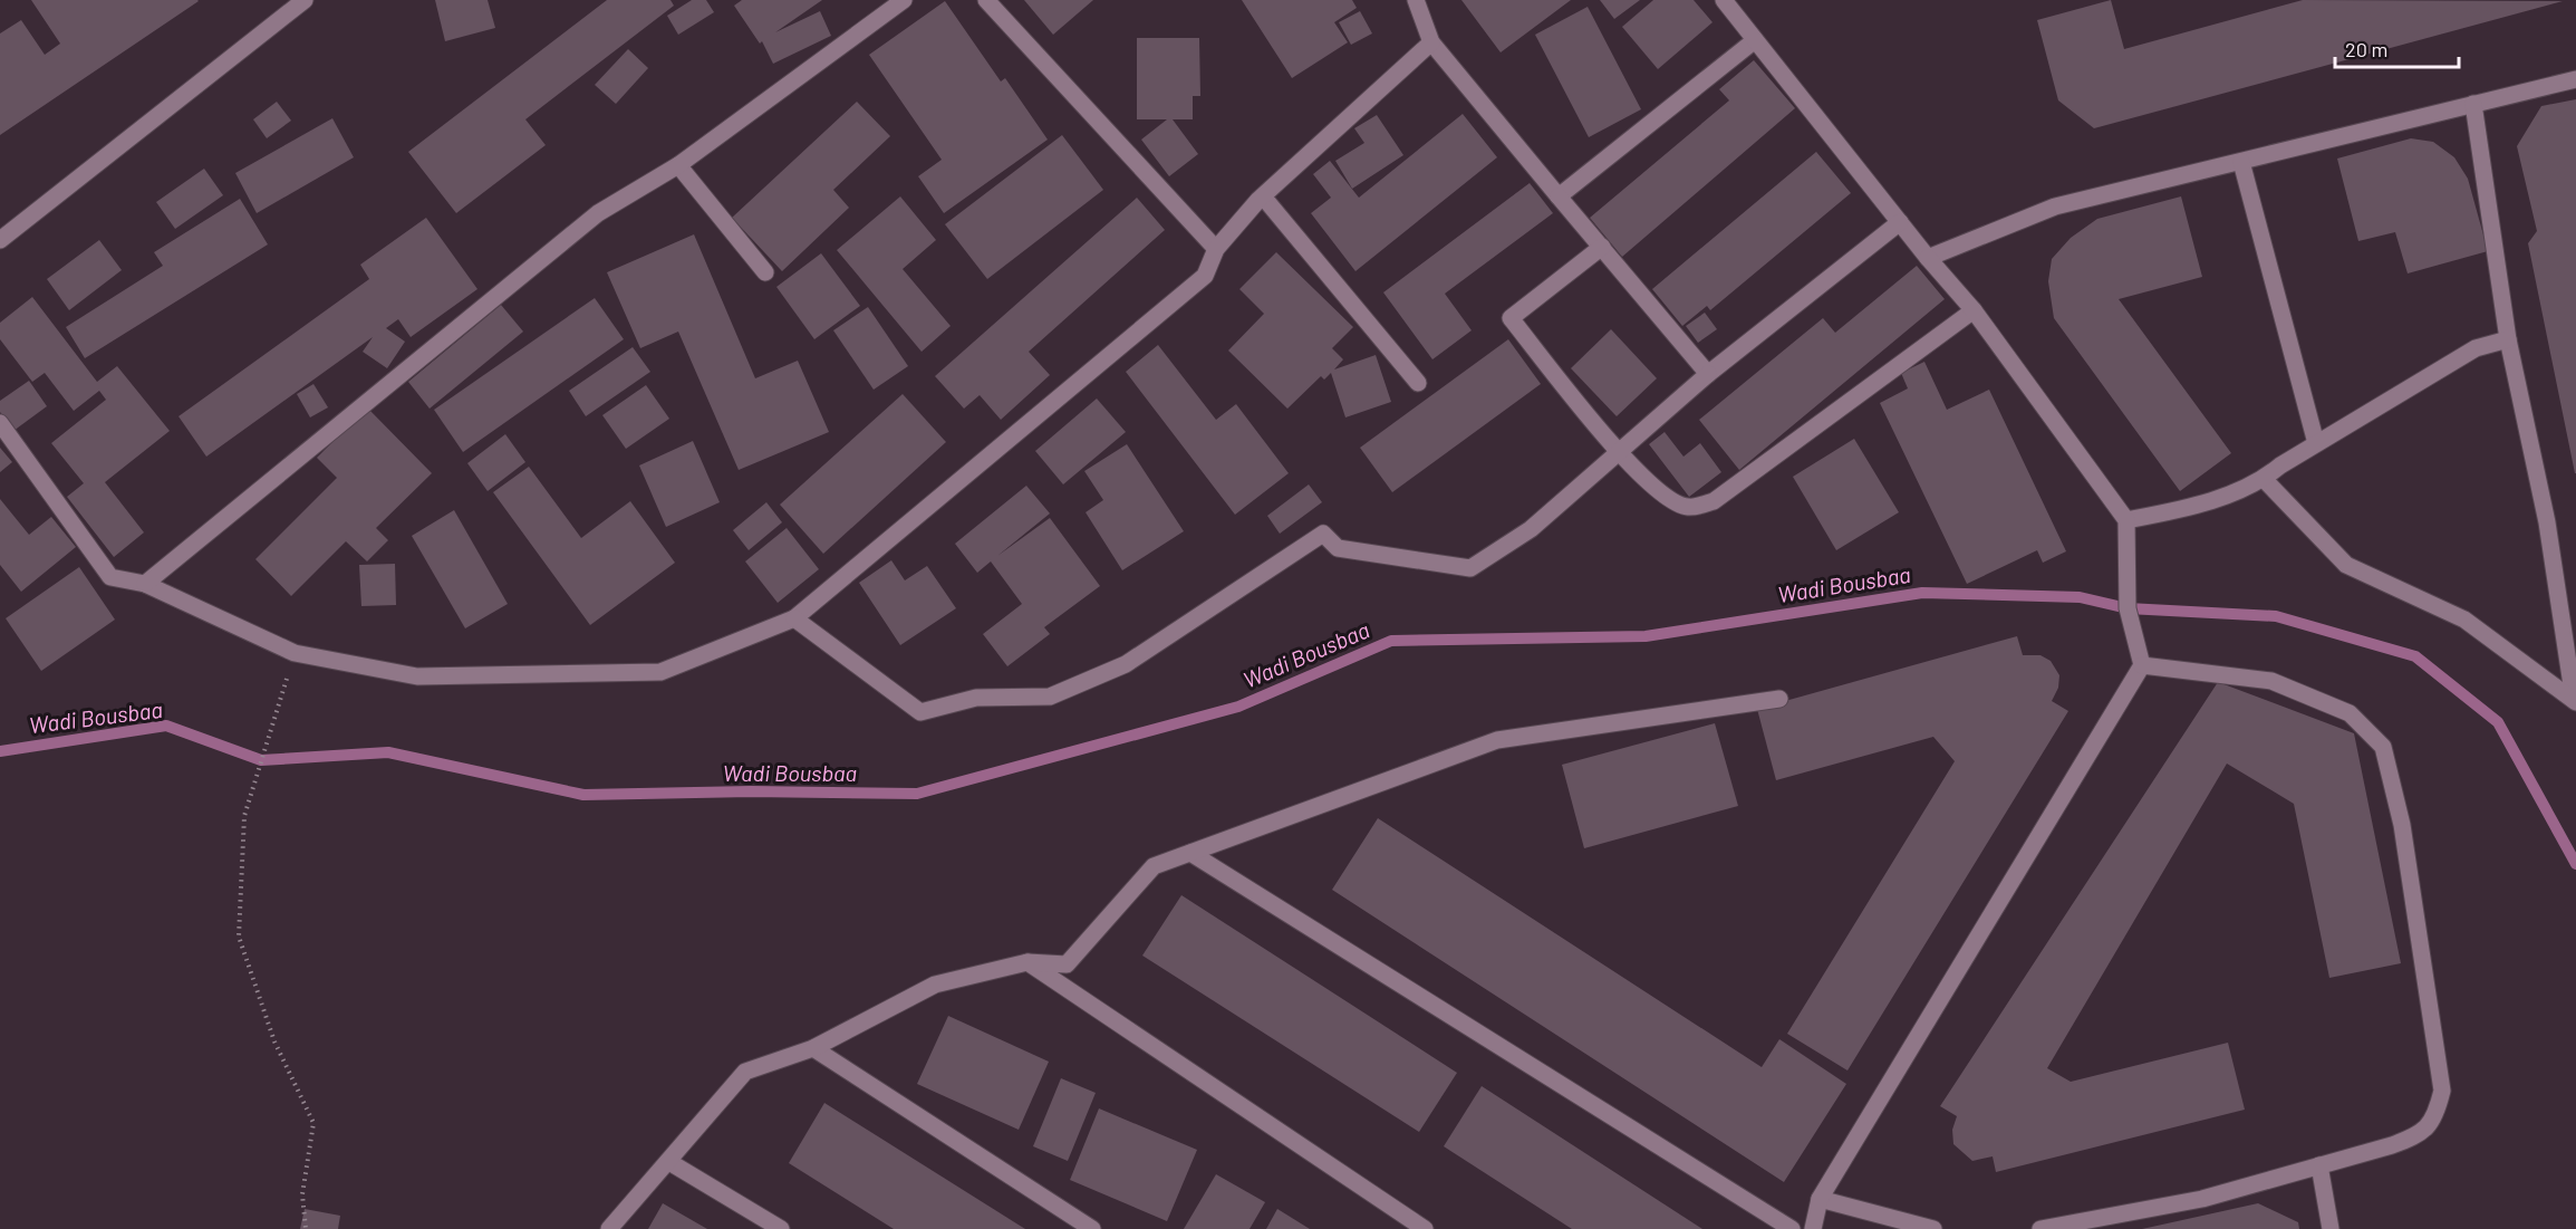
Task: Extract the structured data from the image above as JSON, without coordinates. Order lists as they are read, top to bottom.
{
  "water": ["Wadi Bousbaa"],
  "scale_bar": "20 m"
}
